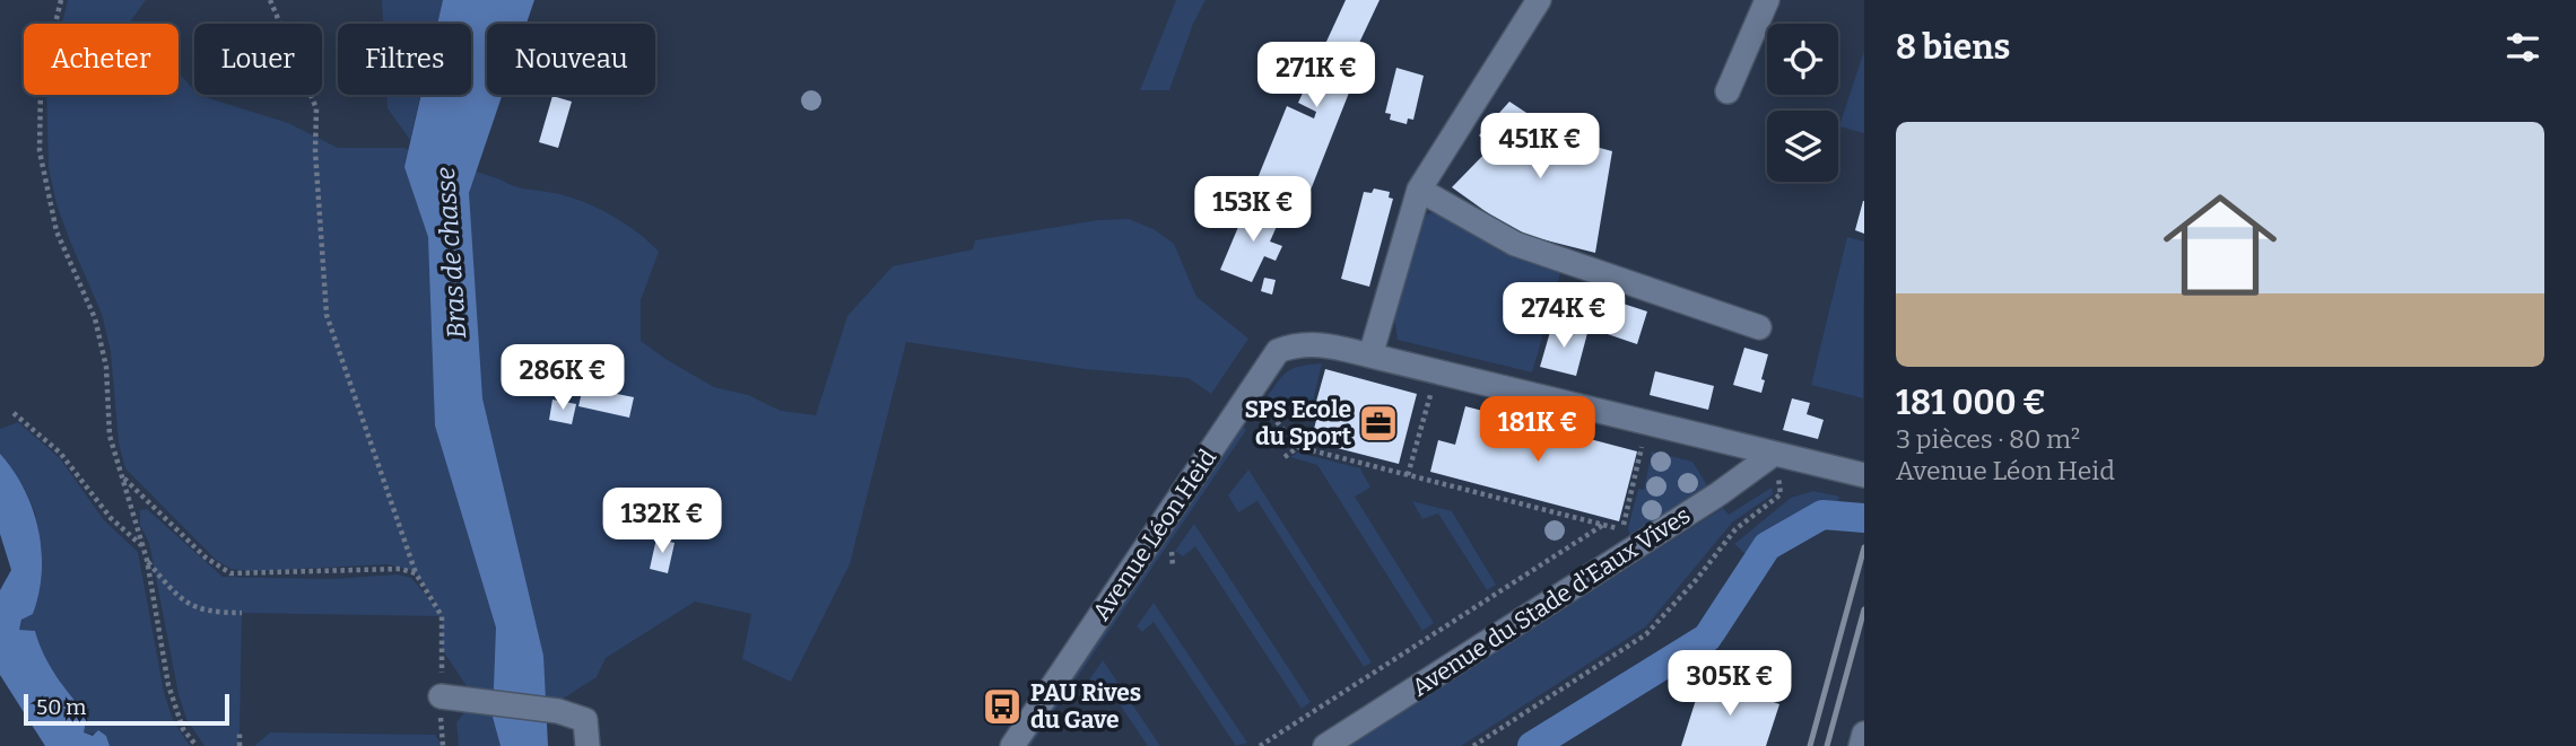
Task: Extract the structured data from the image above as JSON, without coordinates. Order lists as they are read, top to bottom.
{
  "streets": {
    "street": ["Avenue Léon Heid", "Avenue du Stade d'Eaux Vives"]
  },
  "crossings": [
    ["Avenue Léon Heid", "Avenue du Stade d'Eaux Vives"]
  ],
  "water": ["Bras de chasse"],
  "places": {
    "office": ["SPS Ecole du Sport"],
    "bus stop": ["PAU Rives du Gave"]
  },
  "scale_bar": "50 m",
  "page": {
    "heading": "8 biens",
    "chip": [
      "Acheter",
      "Louer",
      "Filtres",
      "Nouveau"
    ],
    "price": [
      "271K €",
      "451K €",
      "153K €",
      "274K €",
      "286K €",
      "181K €",
      "132K €",
      "305K €"
    ],
    "list": [
      {
        "name": "181 000 €",
        "note": "3 pièces · 80 m² · Avenue Léon Heid"
      }
    ],
    "scale": "50 m"
  }
}
